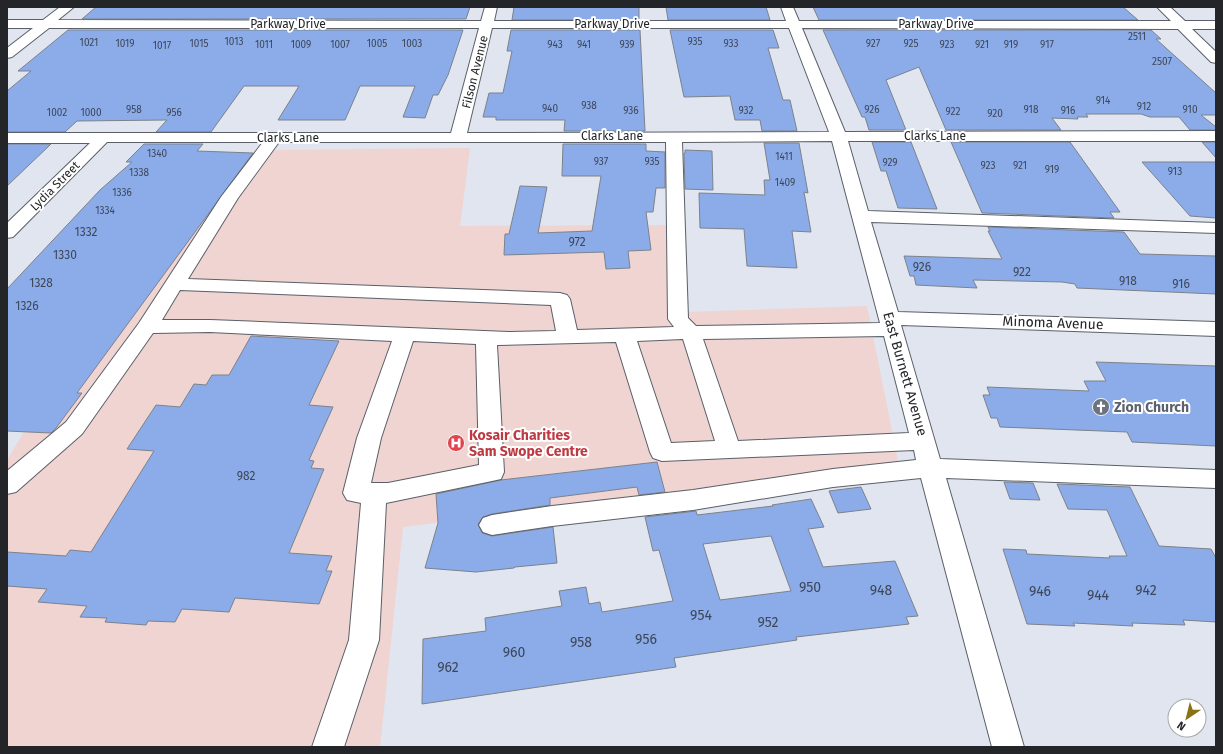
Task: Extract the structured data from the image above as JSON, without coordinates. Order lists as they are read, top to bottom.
{
  "streets": {
    "street": [
      "Parkway Drive",
      "Filson Avenue",
      "Clarks Lane",
      "Lydia Street",
      "Minoma Avenue",
      "East Burnett Avenue"
    ]
  },
  "crossings": [
    ["Parkway Drive", "Filson Avenue"],
    ["Parkway Drive", "East Burnett Avenue"],
    ["Filson Avenue", "Clarks Lane"],
    ["Clarks Lane", "Lydia Street"],
    ["Clarks Lane", "East Burnett Avenue"],
    ["Minoma Avenue", "East Burnett Avenue"]
  ],
  "places": {
    "church": ["Zion Church"],
    "hospital": ["Kosair Charities Sam Swope Centre"]
  },
  "house_numbers": [
    "2511",
    "1013",
    "935",
    "1021",
    "1019",
    "1015",
    "1005",
    "1003",
    "933",
    "927",
    "925",
    "1011",
    "1009",
    "1007",
    "943",
    "941",
    "939",
    "923",
    "921",
    "919",
    "917",
    "1017",
    "2507",
    "914",
    "938",
    "912",
    "940",
    "958",
    "926",
    "918",
    "910",
    "936",
    "932",
    "916",
    "922",
    "1002",
    "1000",
    "956",
    "920",
    "1340",
    "1411",
    "937",
    "935",
    "929",
    "923",
    "921",
    "919",
    "913",
    "1338",
    "1409",
    "1336",
    "1334",
    "1332",
    "972",
    "1330",
    "926",
    "922",
    "918",
    "1328",
    "916",
    "1326",
    "982",
    "950",
    "948",
    "942",
    "946",
    "944",
    "954",
    "952",
    "956",
    "958",
    "960",
    "962"
  ],
  "north": "bottom left"
}
